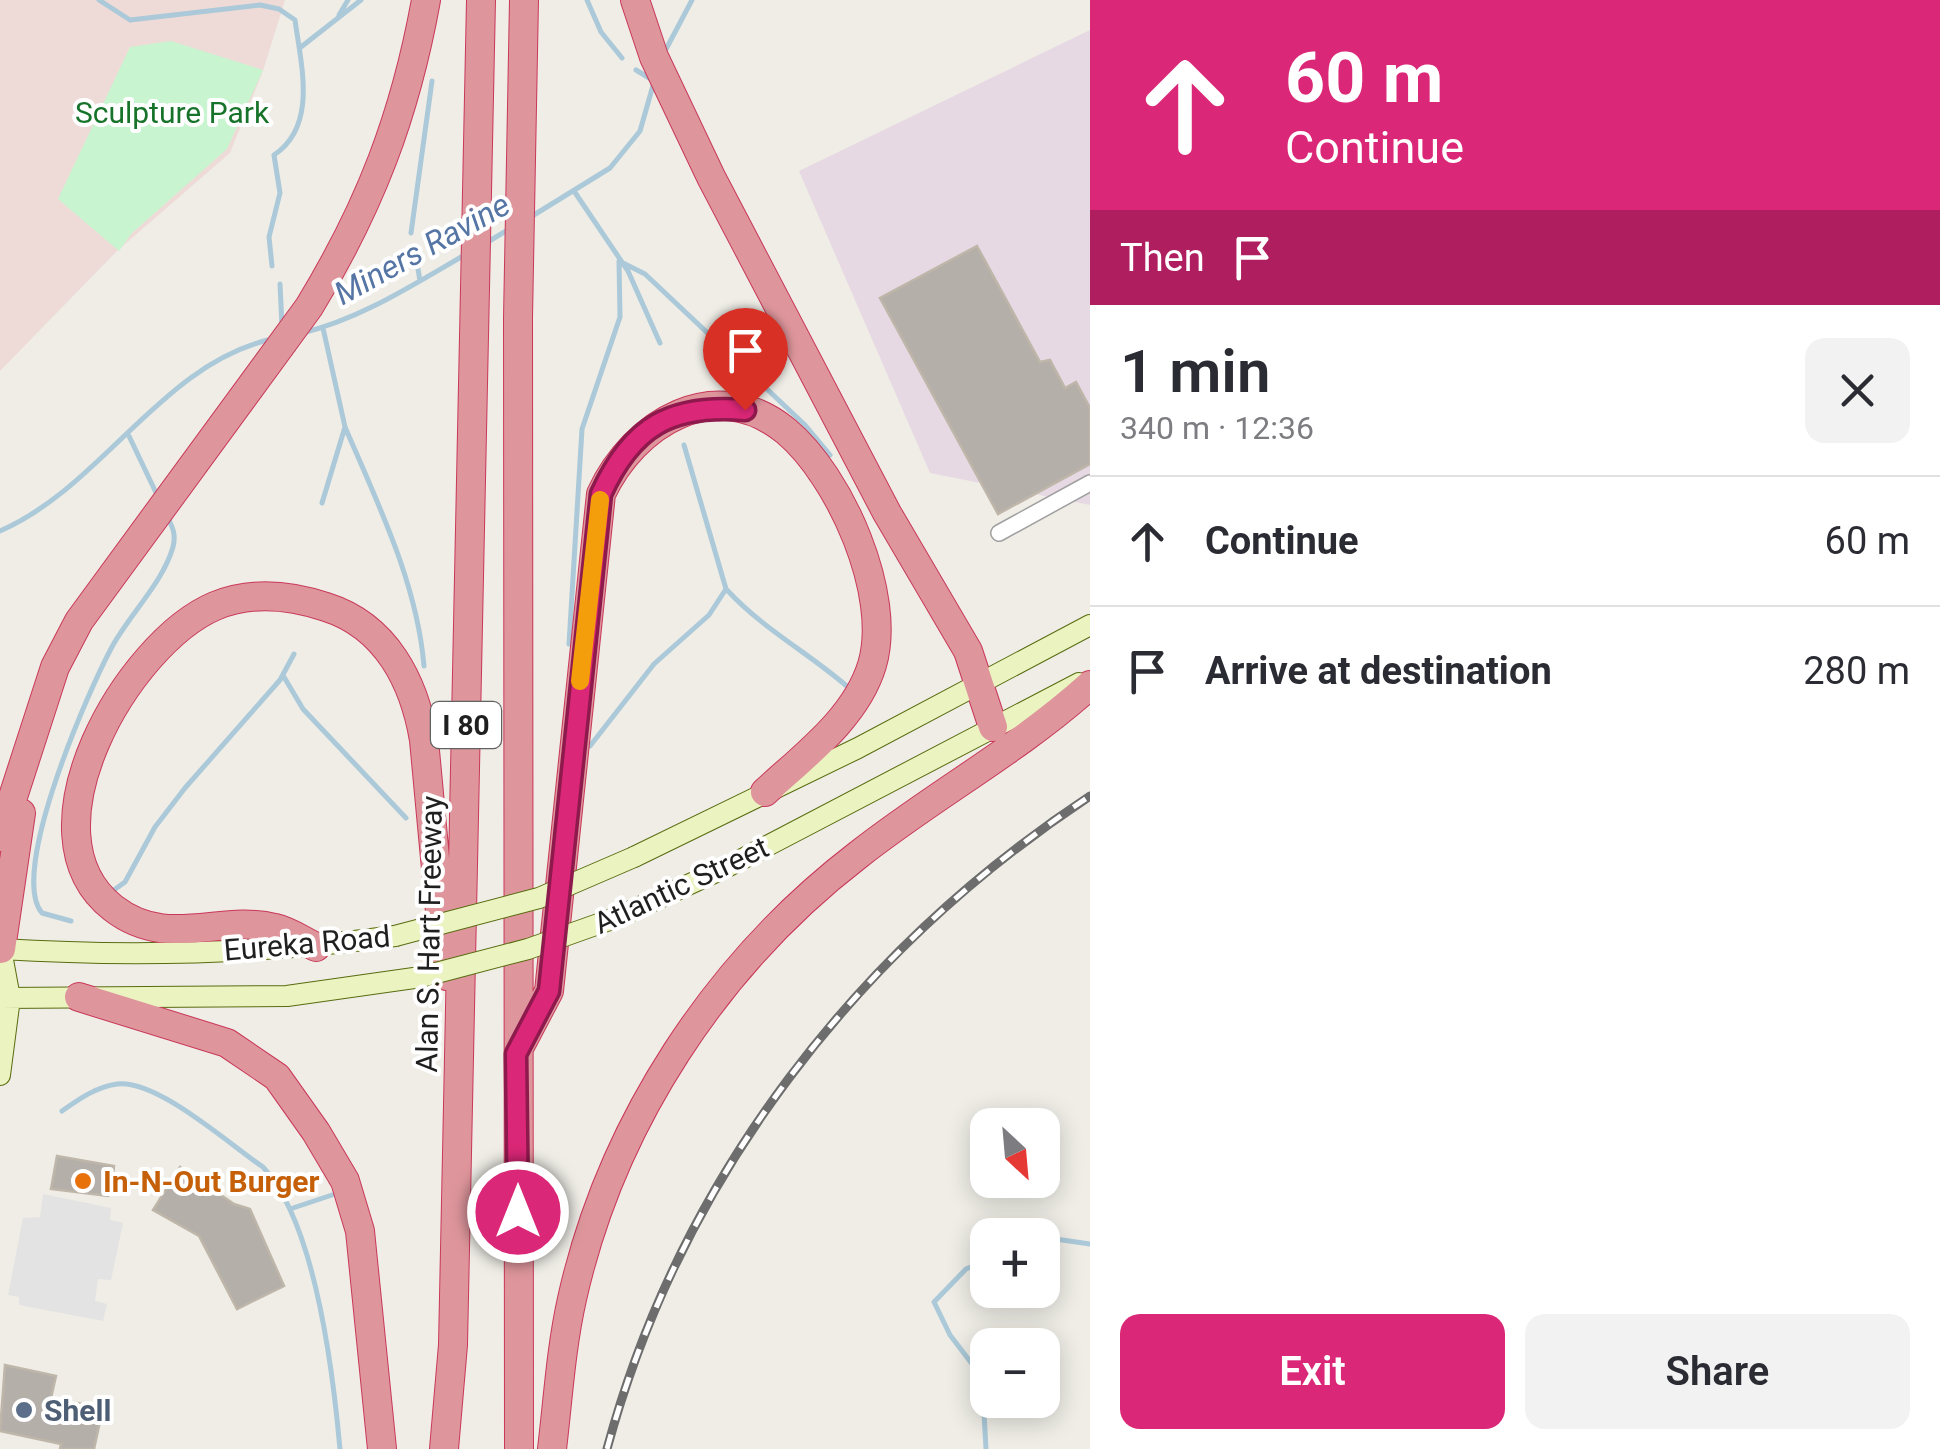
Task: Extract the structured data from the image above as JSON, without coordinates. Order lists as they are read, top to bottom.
{
  "streets": {
    "highway": ["I 80", "Alan S. Hart Freeway"],
    "main road": ["Atlantic Street", "Eureka Road"]
  },
  "crossings": [
    ["Atlantic Street", "Eureka Road"]
  ],
  "water": ["Miners Ravine"],
  "parks": ["Sculpture Park"],
  "places": ["In-N-Out Burger", "Shell"],
  "north": "bottom right",
  "page": {
    "turn": ["60 m", "Continue"],
    "then": "Then",
    "heading": ["1 min", "340 m · 12:36"],
    "list": [
      {
        "name": "Continue",
        "value": "60 m"
      },
      {
        "name": "Arrive at destination",
        "value": "280 m"
      }
    ],
    "map_buttons": ["+", "−"],
    "buttons": ["Exit", "Share"]
  }
}
